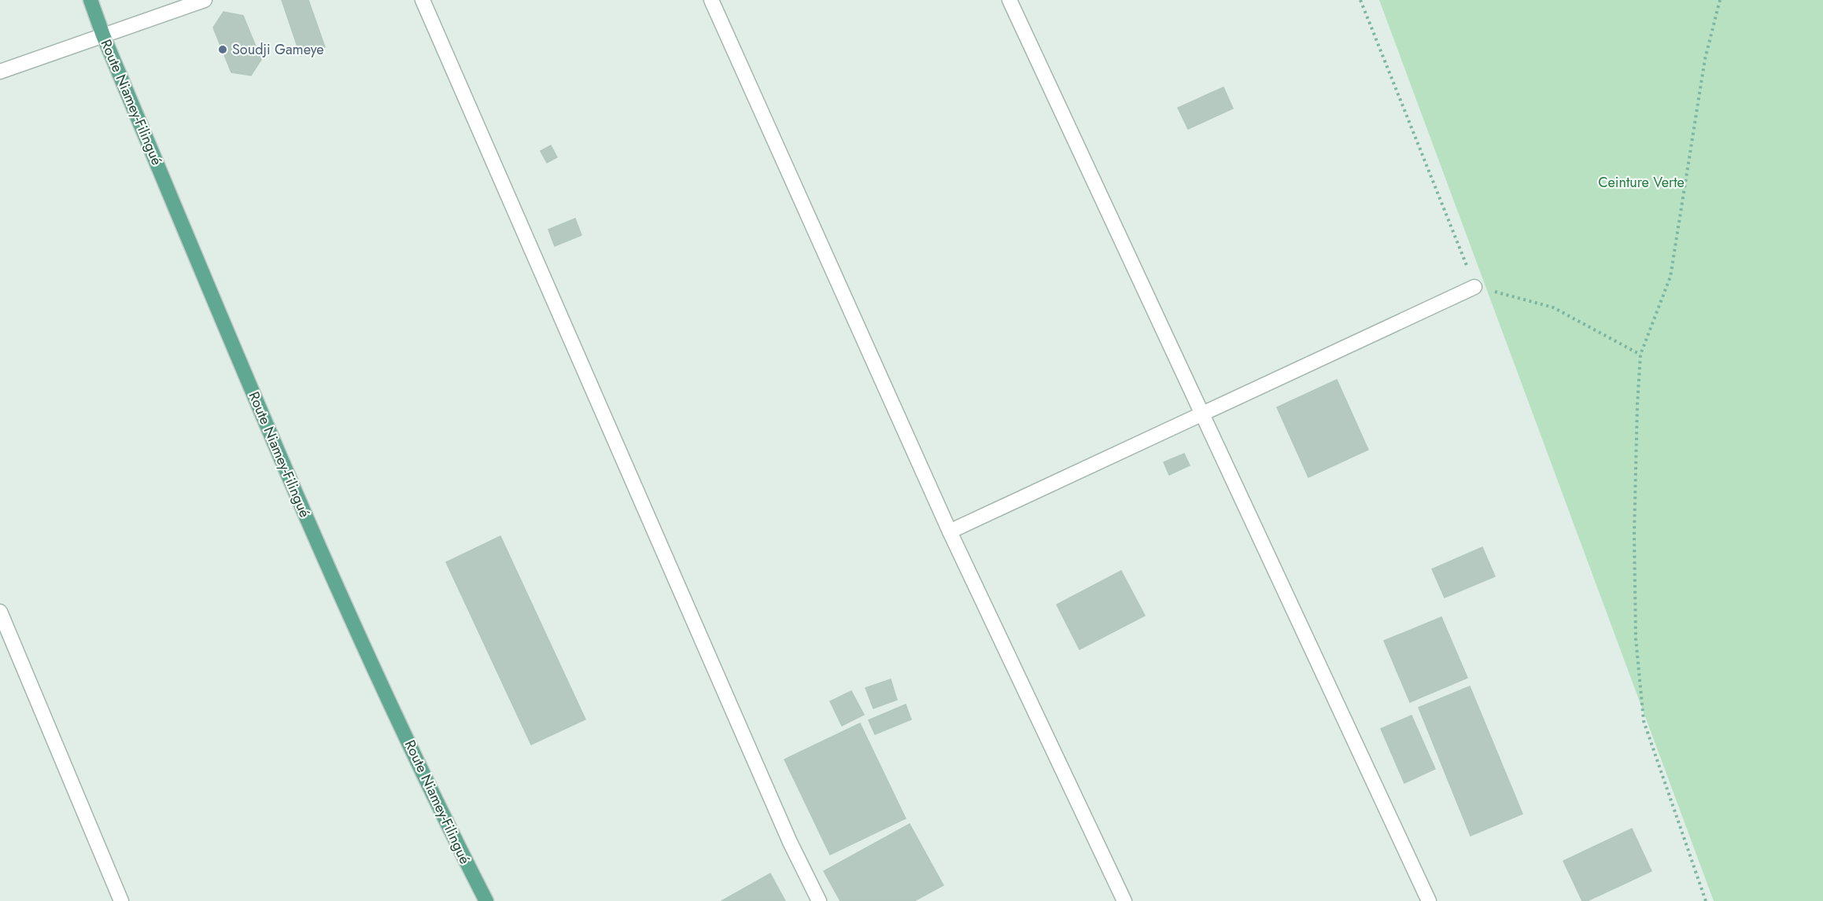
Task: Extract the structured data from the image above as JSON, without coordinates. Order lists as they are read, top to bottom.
{
  "streets": {
    "main road": ["Route Niamey-Filingué"]
  },
  "parks": ["Ceinture Verte"],
  "places": ["Soudji Gameye"]
}
